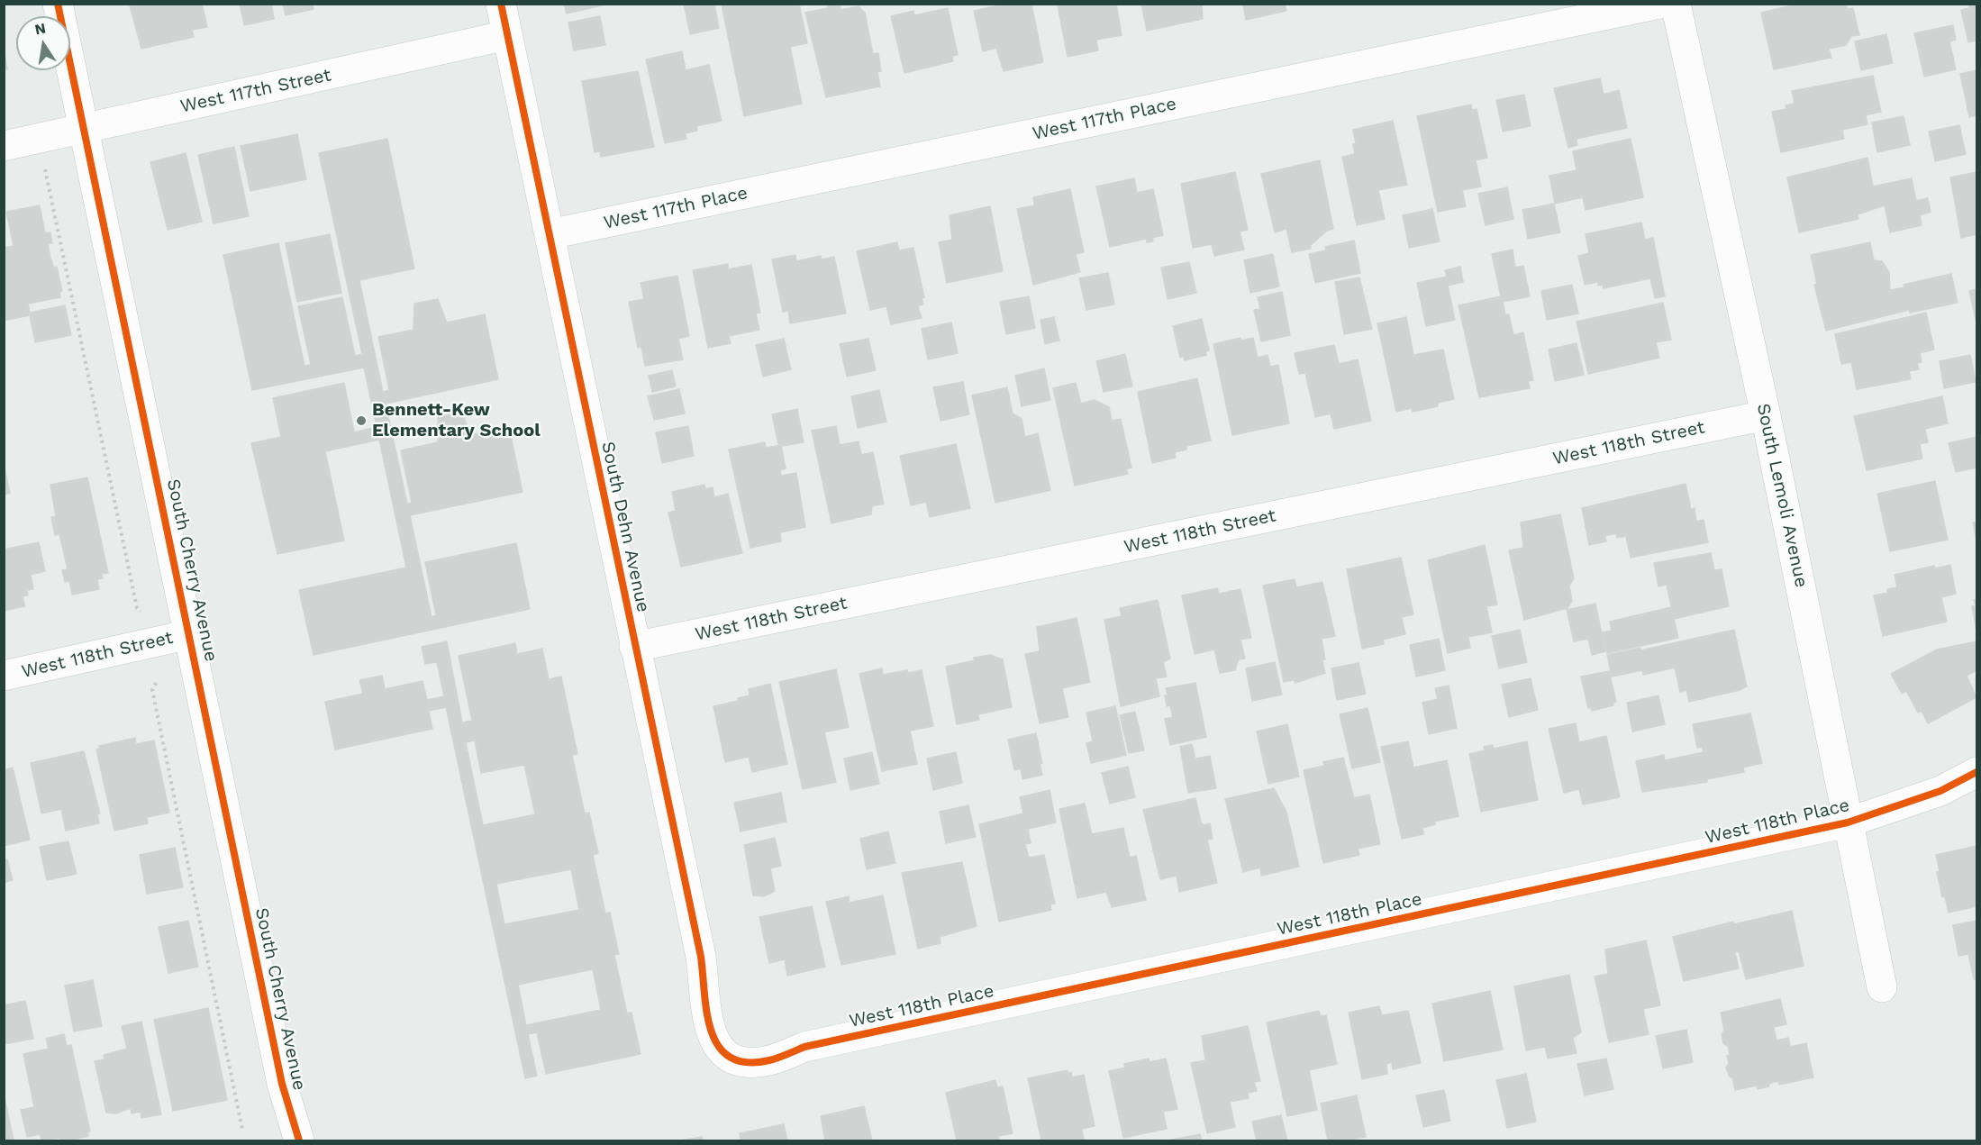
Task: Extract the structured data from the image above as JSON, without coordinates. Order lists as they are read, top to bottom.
{
  "streets": {
    "street": [
      "West 117th Street",
      "West 117th Place",
      "West 118th Street",
      "South Lemoli Avenue",
      "South Dehn Avenue",
      "South Cherry Avenue",
      "West 118th Place"
    ]
  },
  "crossings": [
    ["West 117th Street", "South Dehn Avenue"],
    ["West 117th Street", "South Cherry Avenue"],
    ["West 117th Place", "South Dehn Avenue"],
    ["West 118th Street", "South Lemoli Avenue"],
    ["West 118th Street", "South Dehn Avenue"],
    ["West 118th Street", "South Cherry Avenue"],
    ["South Lemoli Avenue", "West 118th Place"],
    ["South Dehn Avenue", "West 118th Place"]
  ],
  "places": ["Bennett-Kew Elementary School"],
  "north": "top"
}
